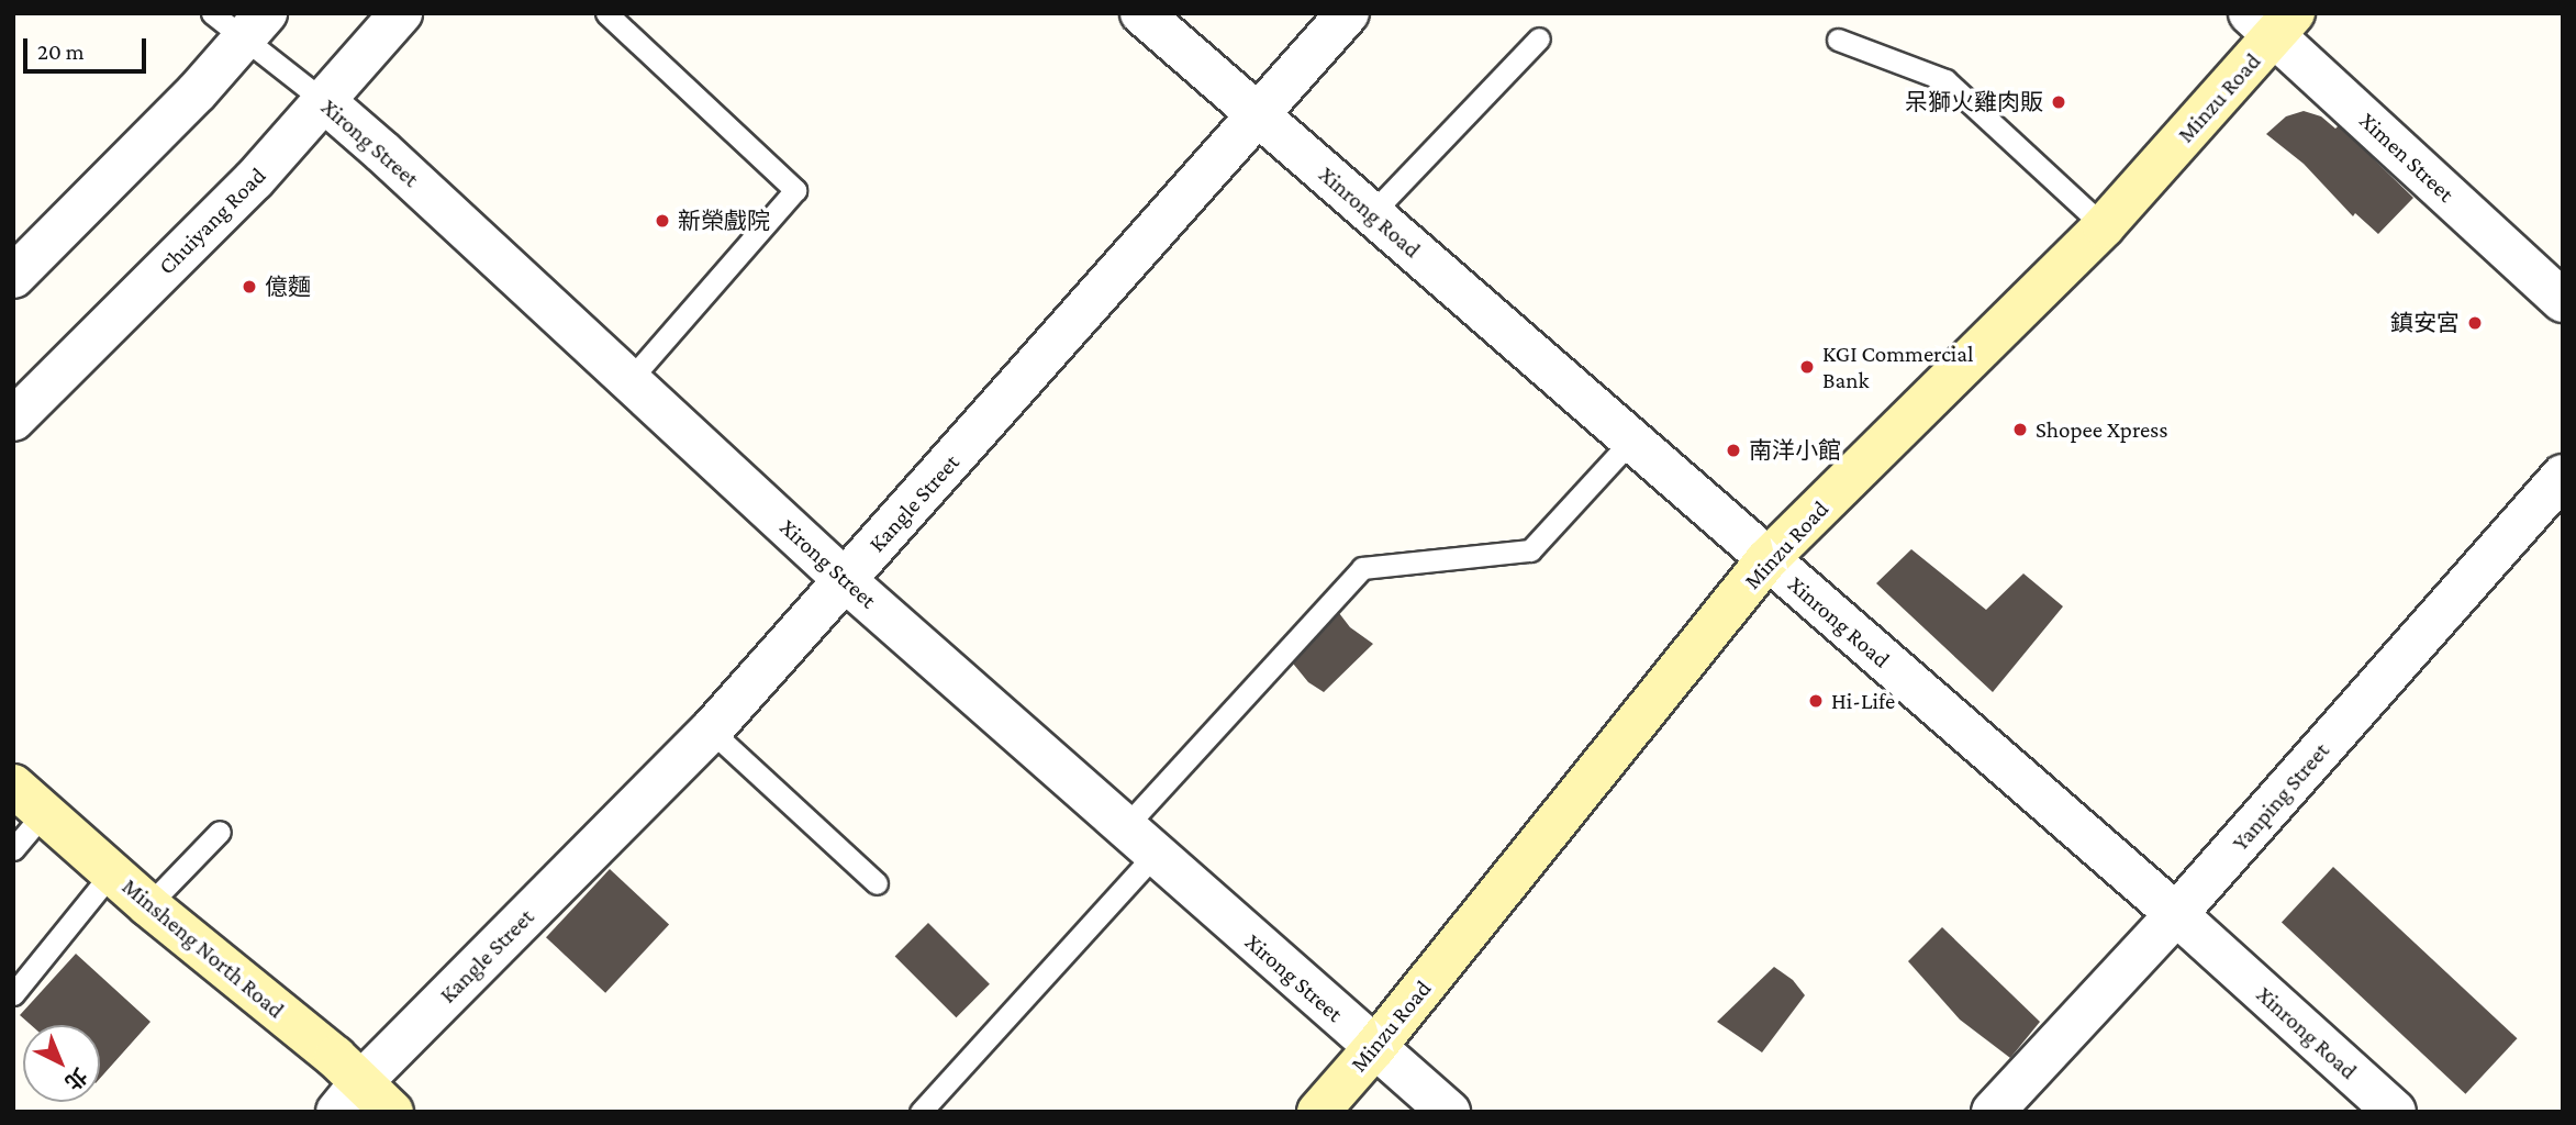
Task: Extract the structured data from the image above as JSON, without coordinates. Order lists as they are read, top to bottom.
{
  "streets": {
    "main road": ["Minzu Road", "Minsheng North Road"],
    "street": [
      "Xirong Street",
      "Ximen Street",
      "Xinrong Road",
      "Chuiyang Road",
      "Kangle Street",
      "Yanping Street"
    ]
  },
  "crossings": [
    ["Minzu Road", "Xirong Street"],
    ["Minzu Road", "Ximen Street"],
    ["Minzu Road", "Xinrong Road"],
    ["Xirong Street", "Chuiyang Road"],
    ["Xirong Street", "Kangle Street"],
    ["Xinrong Road", "Kangle Street"],
    ["Xinrong Road", "Yanping Street"],
    ["Kangle Street", "Minsheng North Road"]
  ],
  "places": [
    "呆獅火雞肉販",
    "新榮戲院",
    "億麵",
    "鎮安宮",
    "KGI Commercial Bank",
    "Shopee Xpress",
    "南洋小館",
    "Hi-Life"
  ],
  "scale_bar": "20 m",
  "north": "bottom right"
}
